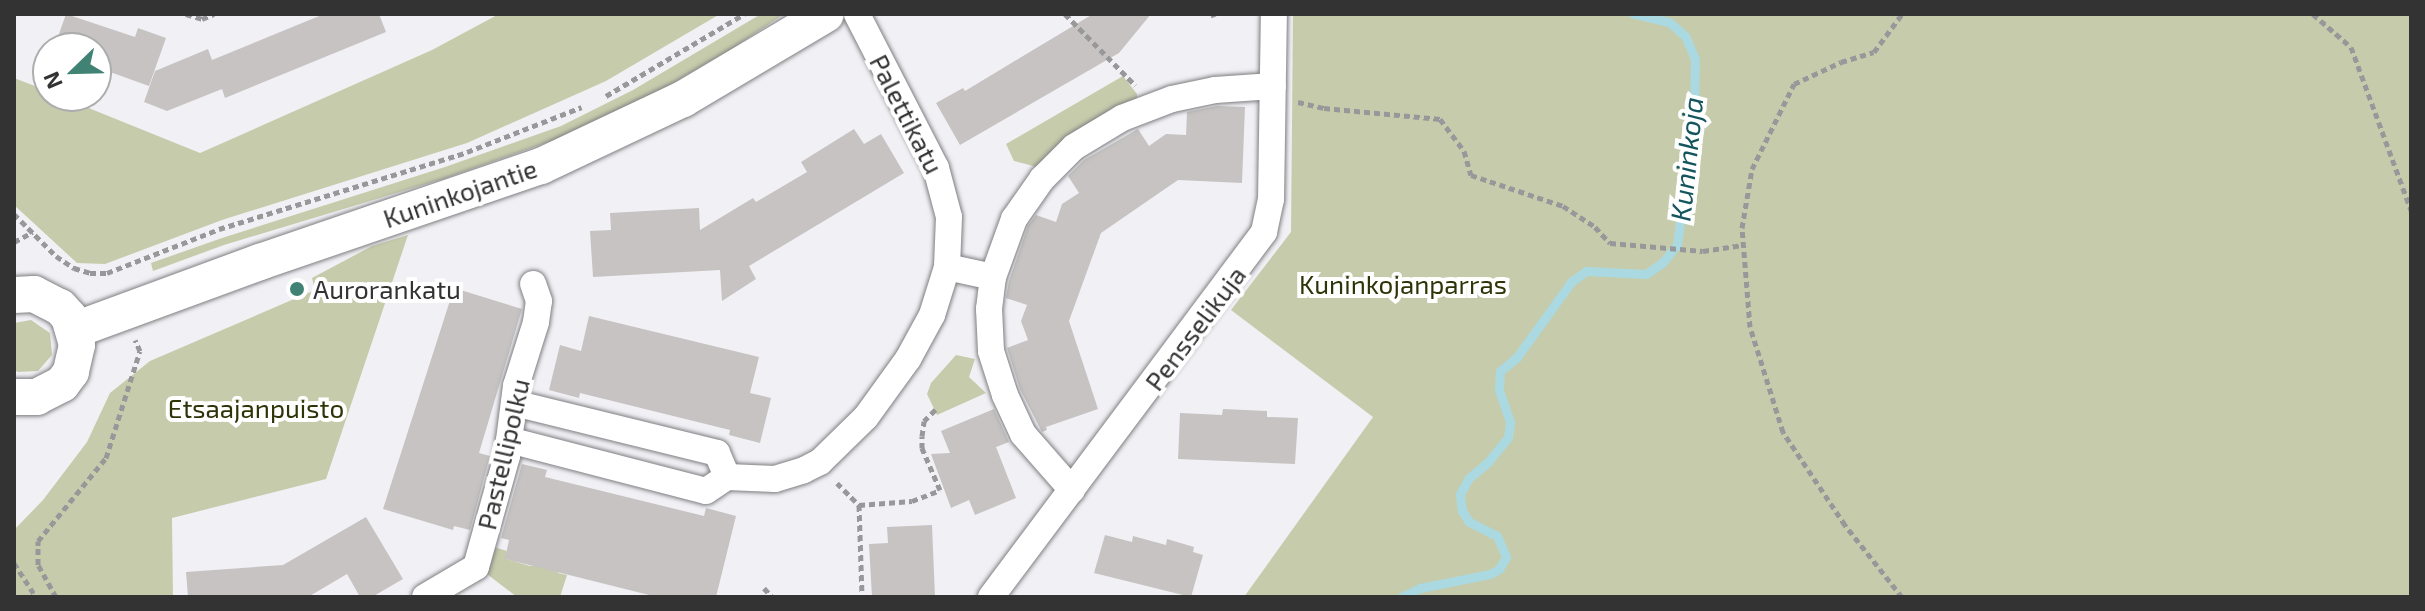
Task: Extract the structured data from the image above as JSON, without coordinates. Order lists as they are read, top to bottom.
{
  "streets": {
    "main road": ["Kuninkojantie"],
    "street": ["Palettikatu", "Pensselikuja", "Pastellipolku"]
  },
  "crossings": [
    ["Palettikatu", "Pastellipolku"]
  ],
  "water": ["Kuninkoja"],
  "parks": ["Kuninkojanparras", "Etsaajanpuisto"],
  "places": ["Aurorankatu"],
  "north": "bottom left"
}
